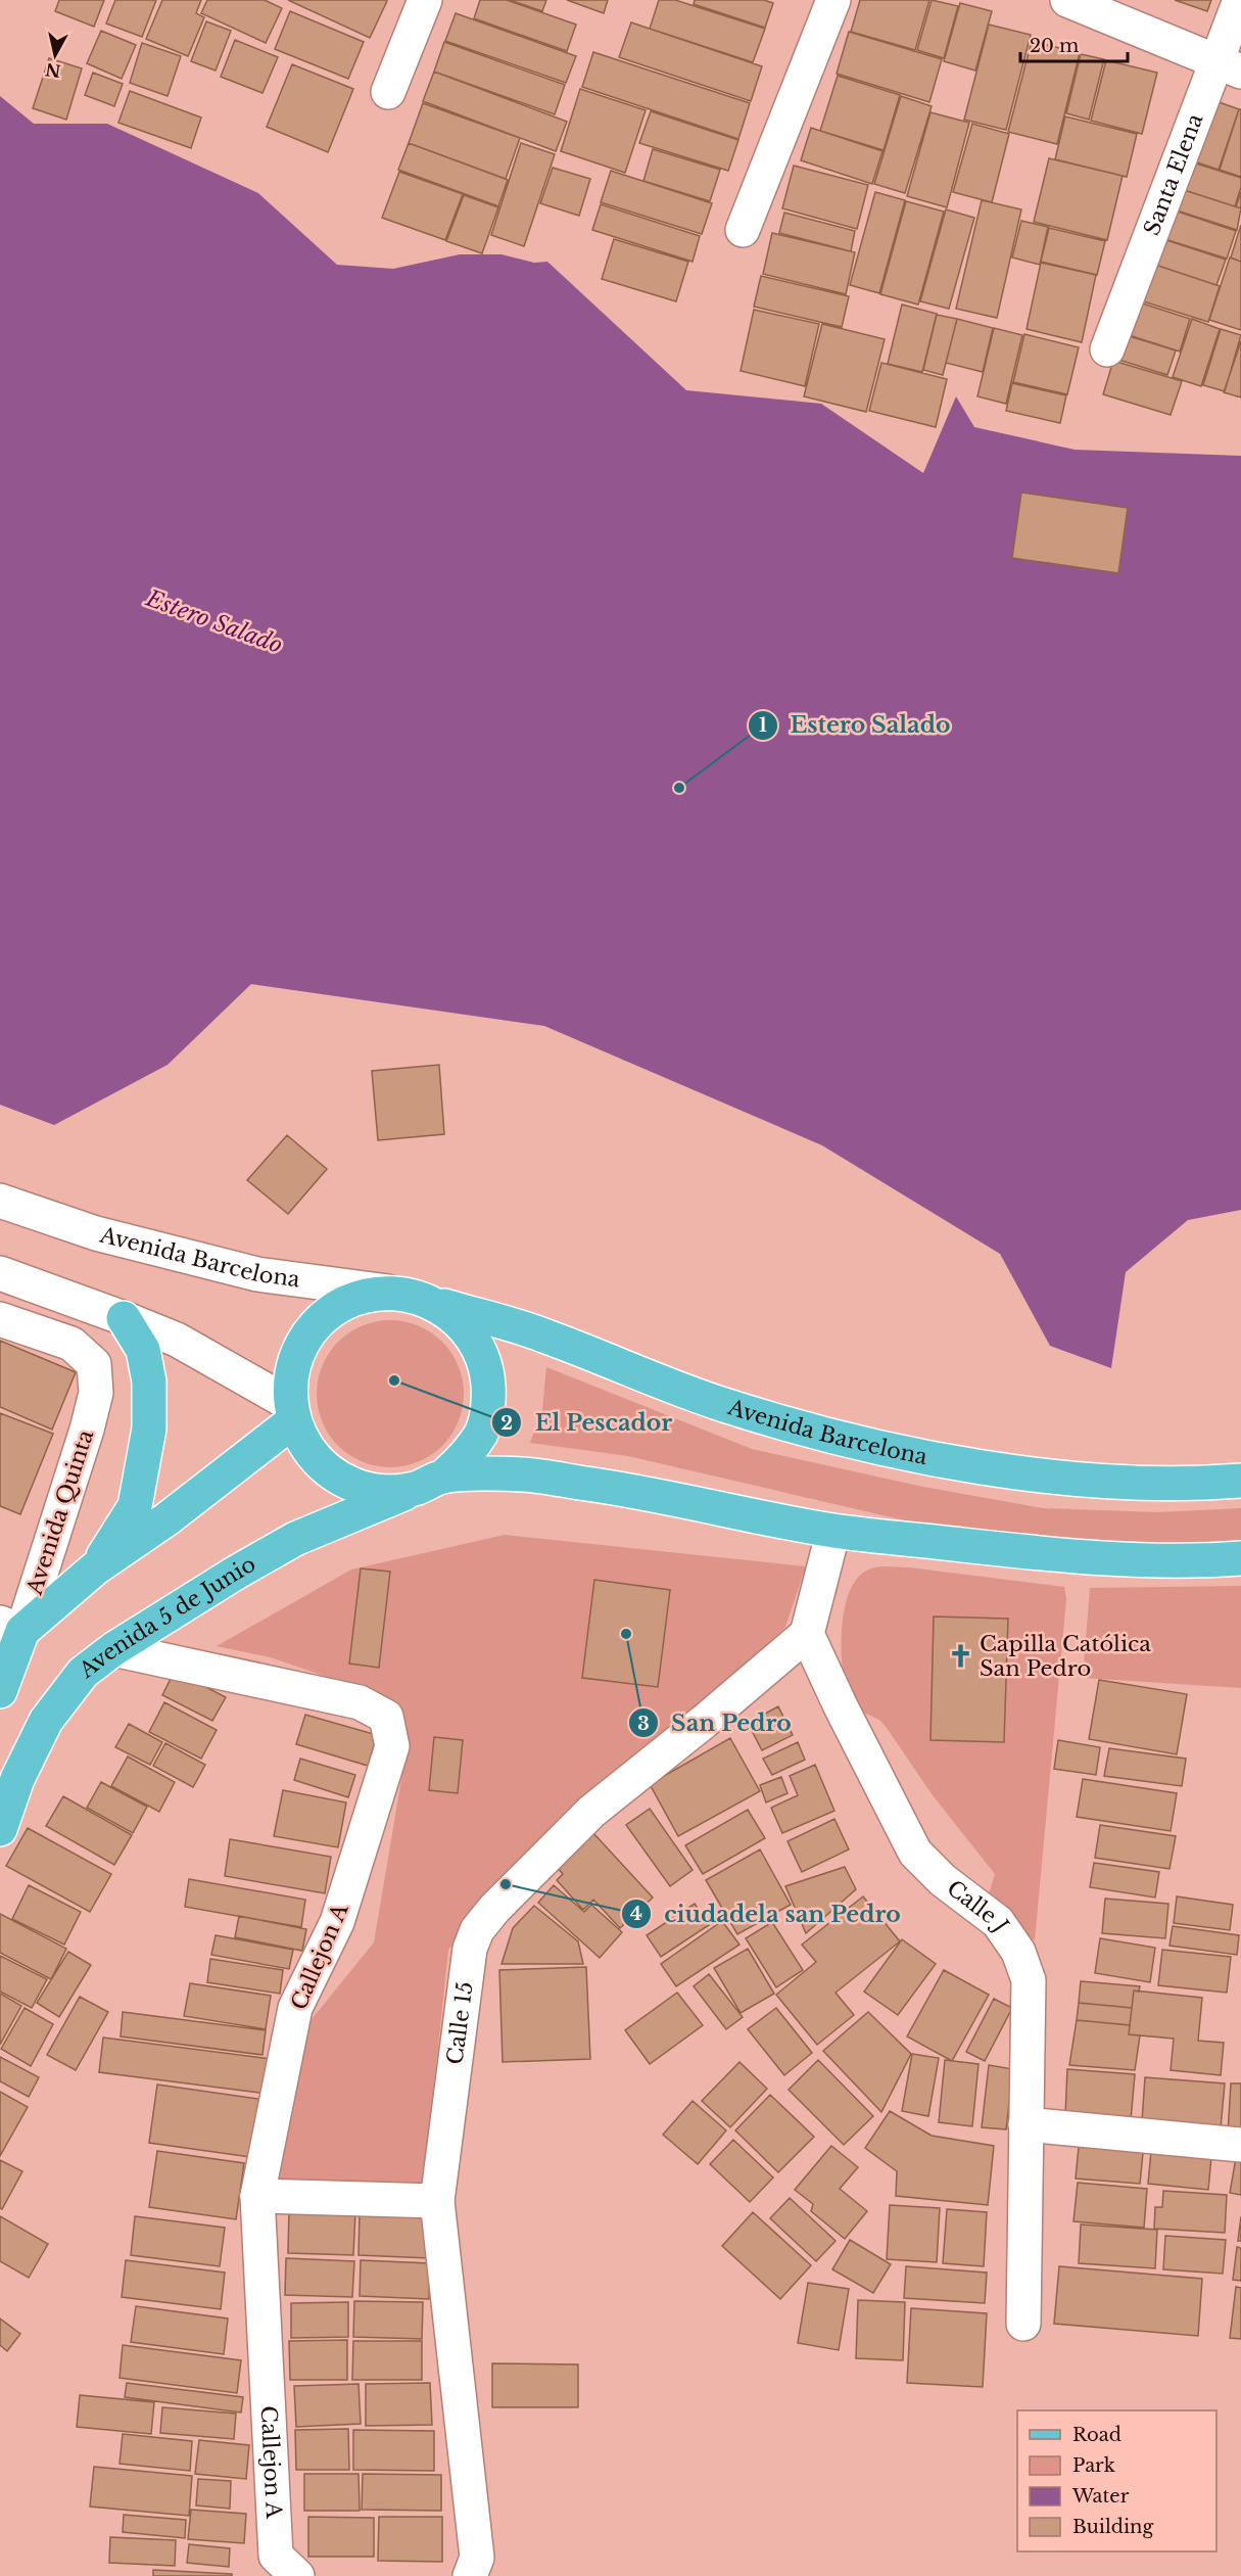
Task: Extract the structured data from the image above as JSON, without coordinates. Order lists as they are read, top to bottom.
{
  "streets": {
    "main road": ["Avenida Barcelona", "Avenida 5 de Junio"],
    "street": [
      "Santa Elena",
      "Avenida Quinta",
      "Calle J",
      "Callejon A",
      "Calle 15"
    ]
  },
  "crossings": [
    ["Avenida Barcelona", "Avenida 5 de Junio"],
    ["Avenida 5 de Junio", "Callejon A"],
    ["Calle J", "Calle 15"]
  ],
  "water": ["Estero Salado"],
  "places": {
    "other": [
      "Estero Salado",
      "El Pescador",
      "San Pedro",
      "ciudadela san Pedro"
    ],
    "church": ["Capilla Católica San Pedro"]
  },
  "legend": [
    "Road",
    "Park",
    "Water",
    "Building"
  ],
  "scale_bar": "20 m",
  "north": "bottom"
}
